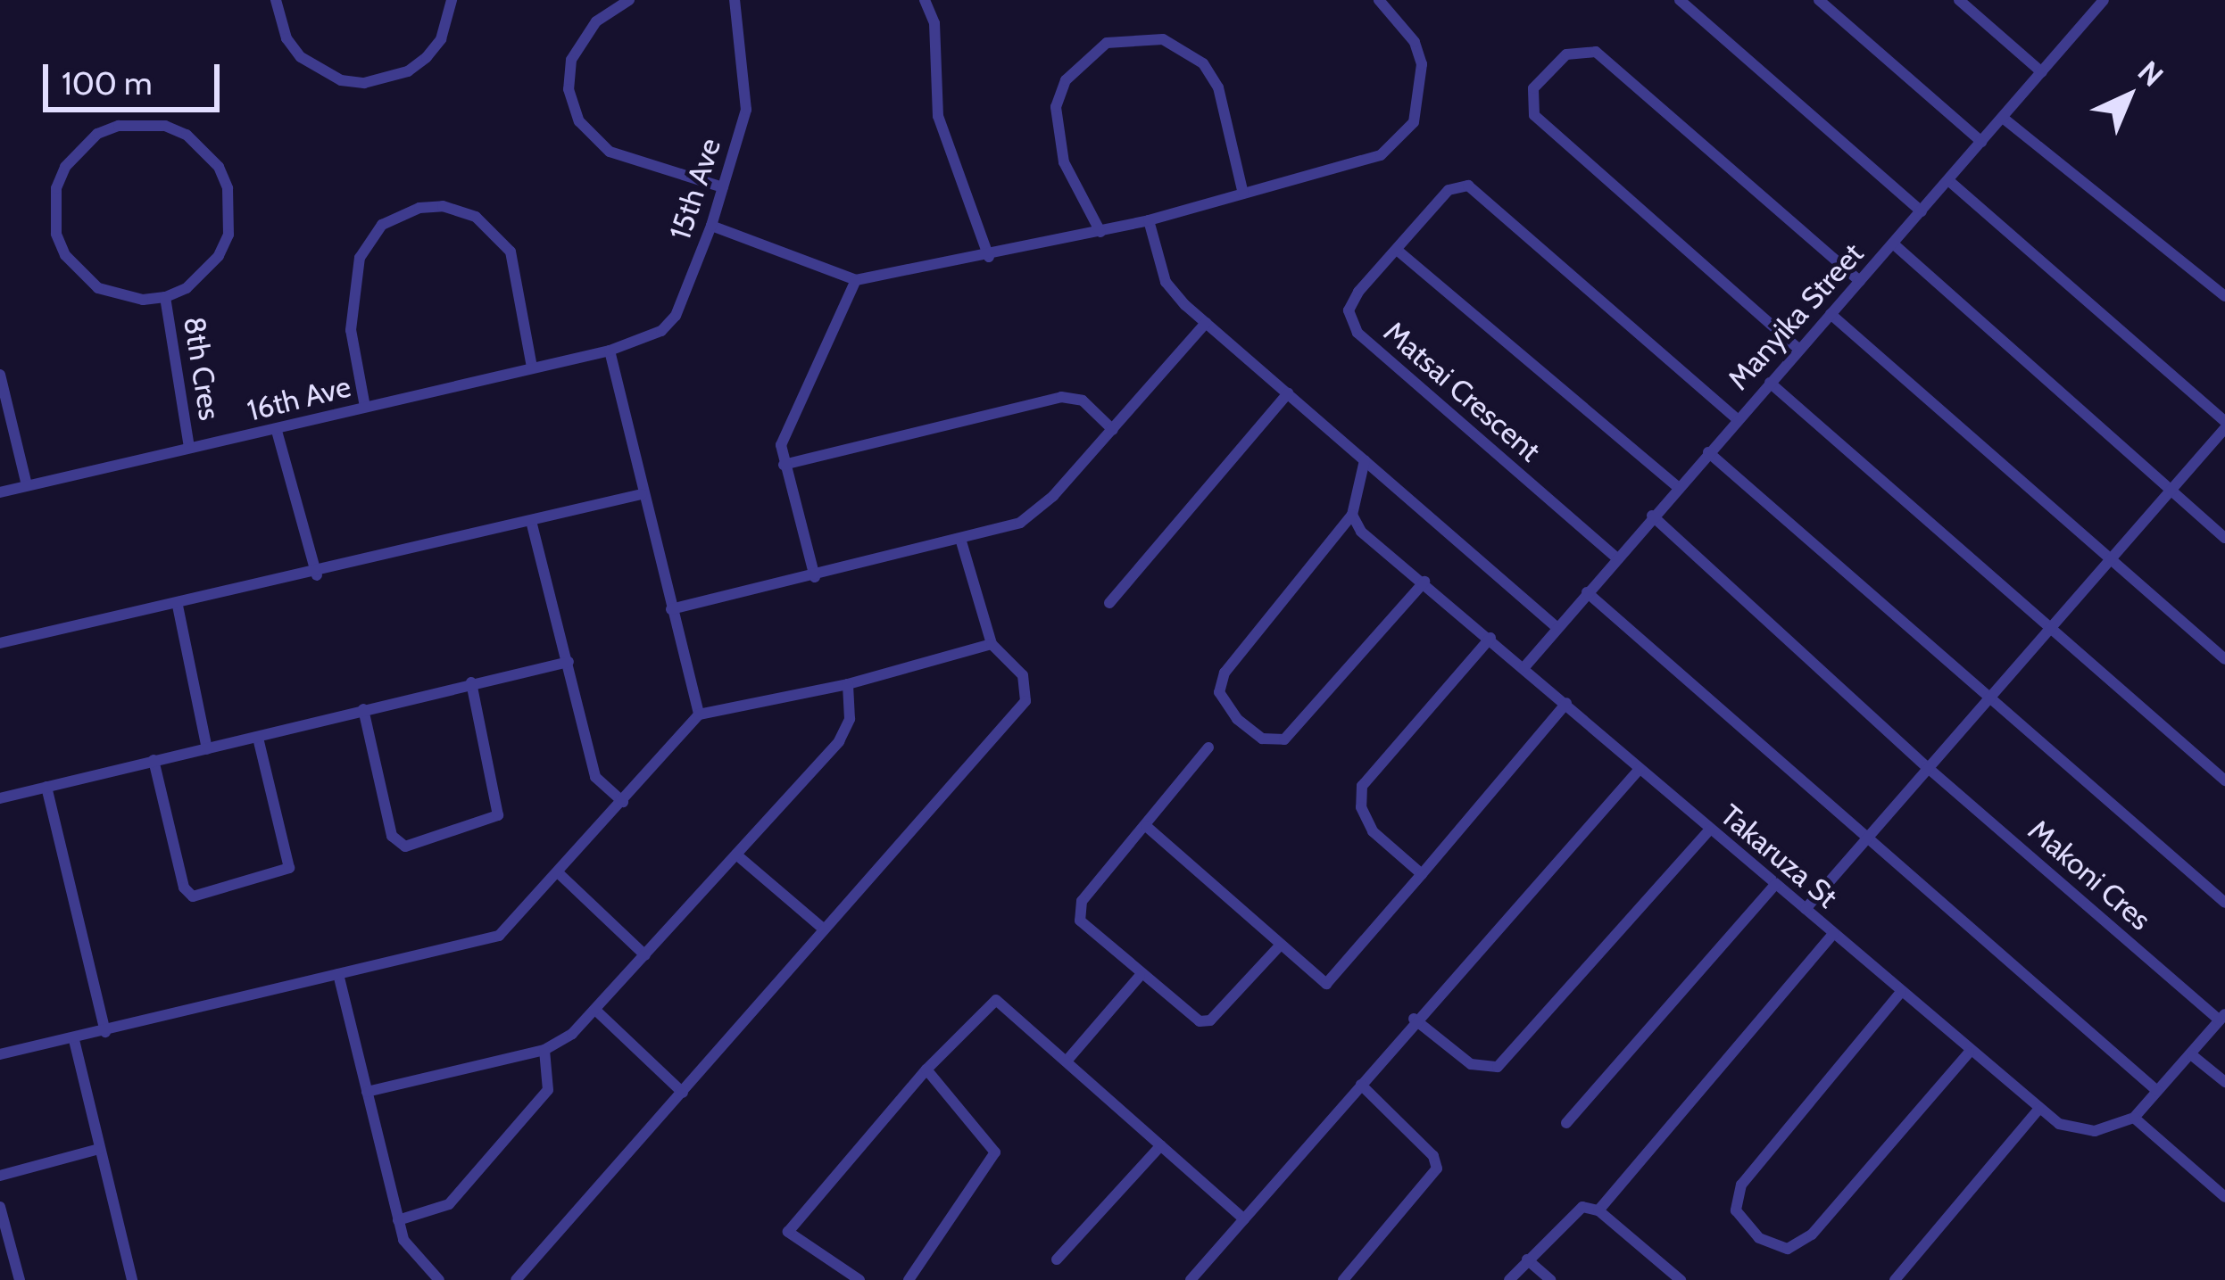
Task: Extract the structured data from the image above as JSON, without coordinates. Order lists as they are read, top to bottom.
{
  "streets": {
    "street": [
      "15th Ave",
      "Manyika Street",
      "8th Cres",
      "Matsai Crescent",
      "16th Ave",
      "Takaruza St",
      "Makoni Cres"
    ]
  },
  "crossings": [
    ["15th Ave", "16th Ave"],
    ["Manyika Street", "Matsai Crescent"],
    ["Manyika Street", "Takaruza St"],
    ["Manyika Street", "Makoni Cres"],
    ["8th Cres", "16th Ave"]
  ],
  "scale_bar": "100 m",
  "north": "top right"
}
